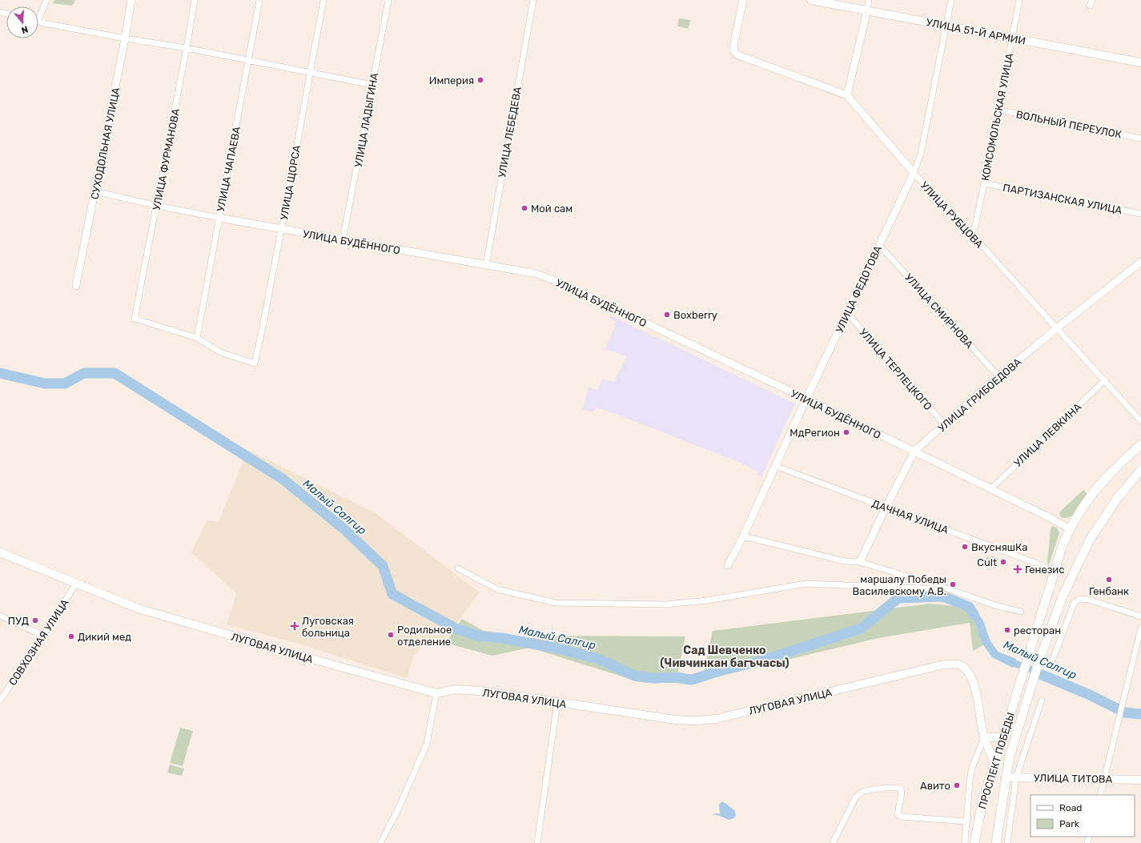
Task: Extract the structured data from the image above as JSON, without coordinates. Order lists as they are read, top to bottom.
{
  "streets": {
    "main road": [
      "УЛИЦА 51-Й АРМИИ",
      "ЛУГОВАЯ УЛИЦА",
      "ПРОСПЕКТ ПОБЕДЫ",
      "УЛИЦА ТИТОВА"
    ],
    "street": [
      "КОМСОМОЛЬСКАЯ УЛИЦА",
      "УЛИЦА ЛАДЫГИНА",
      "ВОЛЬНЫЙ ПЕРЕУЛОК",
      "УЛИЦА ЛЕБЕДЕВА",
      "СУХОДОЛЬНАЯ УЛИЦА",
      "УЛИЦА ФУРМАНОВА",
      "УЛИЦА ЧАПАЕВА",
      "УЛИЦА ЩОРСА",
      "ПАРТИЗАНСКАЯ УЛИЦА",
      "УЛИЦА РУБЦОВА",
      "УЛИЦА БУДЁННОГО",
      "УЛИЦА ФЕДОТОВА",
      "УЛИЦА СМИРНОВА",
      "УЛИЦА ТЕРЛЕЦКОГО",
      "УЛИЦА ГРИБОЕДОВА",
      "УЛИЦА ЛЕВКИНА",
      "ДАЧНАЯ УЛИЦА",
      "СОВХОЗНАЯ УЛИЦА"
    ]
  },
  "crossings": [
    ["УЛИЦА 51-Й АРМИИ", "КОМСОМОЛЬСКАЯ УЛИЦА"],
    ["УЛИЦА 51-Й АРМИИ", "УЛИЦА ФЕДОТОВА"],
    ["КОМСОМОЛЬСКАЯ УЛИЦА", "ВОЛЬНЫЙ ПЕРЕУЛОК"],
    ["КОМСОМОЛЬСКАЯ УЛИЦА", "ПАРТИЗАНСКАЯ УЛИЦА"],
    ["КОМСОМОЛЬСКАЯ УЛИЦА", "УЛИЦА РУБЦОВА"],
    ["УЛИЦА ЛАДЫГИНА", "УЛИЦА БУДЁННОГО"],
    ["УЛИЦА ЛЕБЕДЕВА", "УЛИЦА БУДЁННОГО"],
    ["СУХОДОЛЬНАЯ УЛИЦА", "УЛИЦА БУДЁННОГО"],
    ["УЛИЦА ФУРМАНОВА", "УЛИЦА ЧАПАЕВА"],
    ["УЛИЦА ФУРМАНОВА", "УЛИЦА ЩОРСА"],
    ["УЛИЦА ФУРМАНОВА", "УЛИЦА БУДЁННОГО"],
    ["УЛИЦА ЧАПАЕВА", "УЛИЦА ЩОРСА"],
    ["УЛИЦА ЧАПАЕВА", "УЛИЦА БУДЁННОГО"],
    ["УЛИЦА ЩОРСА", "УЛИЦА БУДЁННОГО"],
    ["УЛИЦА РУБЦОВА", "УЛИЦА ФЕДОТОВА"],
    ["УЛИЦА РУБЦОВА", "УЛИЦА ГРИБОЕДОВА"],
    ["УЛИЦА РУБЦОВА", "УЛИЦА ЛЕВКИНА"],
    ["УЛИЦА БУДЁННОГО", "УЛИЦА ФЕДОТОВА"],
    ["УЛИЦА БУДЁННОГО", "УЛИЦА ГРИБОЕДОВА"],
    ["УЛИЦА БУДЁННОГО", "УЛИЦА ЛЕВКИНА"],
    ["УЛИЦА БУДЁННОГО", "ПРОСПЕКТ ПОБЕДЫ"],
    ["УЛИЦА ФЕДОТОВА", "УЛИЦА СМИРНОВА"],
    ["УЛИЦА ФЕДОТОВА", "УЛИЦА ТЕРЛЕЦКОГО"],
    ["УЛИЦА ФЕДОТОВА", "ДАЧНАЯ УЛИЦА"],
    ["УЛИЦА СМИРНОВА", "УЛИЦА ГРИБОЕДОВА"],
    ["УЛИЦА ТЕРЛЕЦКОГО", "УЛИЦА ГРИБОЕДОВА"],
    ["УЛИЦА ГРИБОЕДОВА", "ДАЧНАЯ УЛИЦА"],
    ["СОВХОЗНАЯ УЛИЦА", "ЛУГОВАЯ УЛИЦА"],
    ["ЛУГОВАЯ УЛИЦА", "ПРОСПЕКТ ПОБЕДЫ"],
    ["ПРОСПЕКТ ПОБЕДЫ", "УЛИЦА ТИТОВА"]
  ],
  "districts": ["Сад Шевченко (Чивчинкан багъчасы)"],
  "water": ["Малый Салгир"],
  "places": {
    "other": [
      "Империя",
      "Мой сам",
      "Boxberry",
      "МдРегион",
      "ВкусняшКа",
      "Cult",
      "Генбанк",
      "маршалу Победы Василевскому А.В.",
      "ПУД",
      "ресторан",
      "Родильное отделение",
      "Дикий мед",
      "Авито"
    ],
    "health": ["Генезис", "Луговская больница"]
  },
  "legend": ["Road", "Park"],
  "north": "bottom"
}
